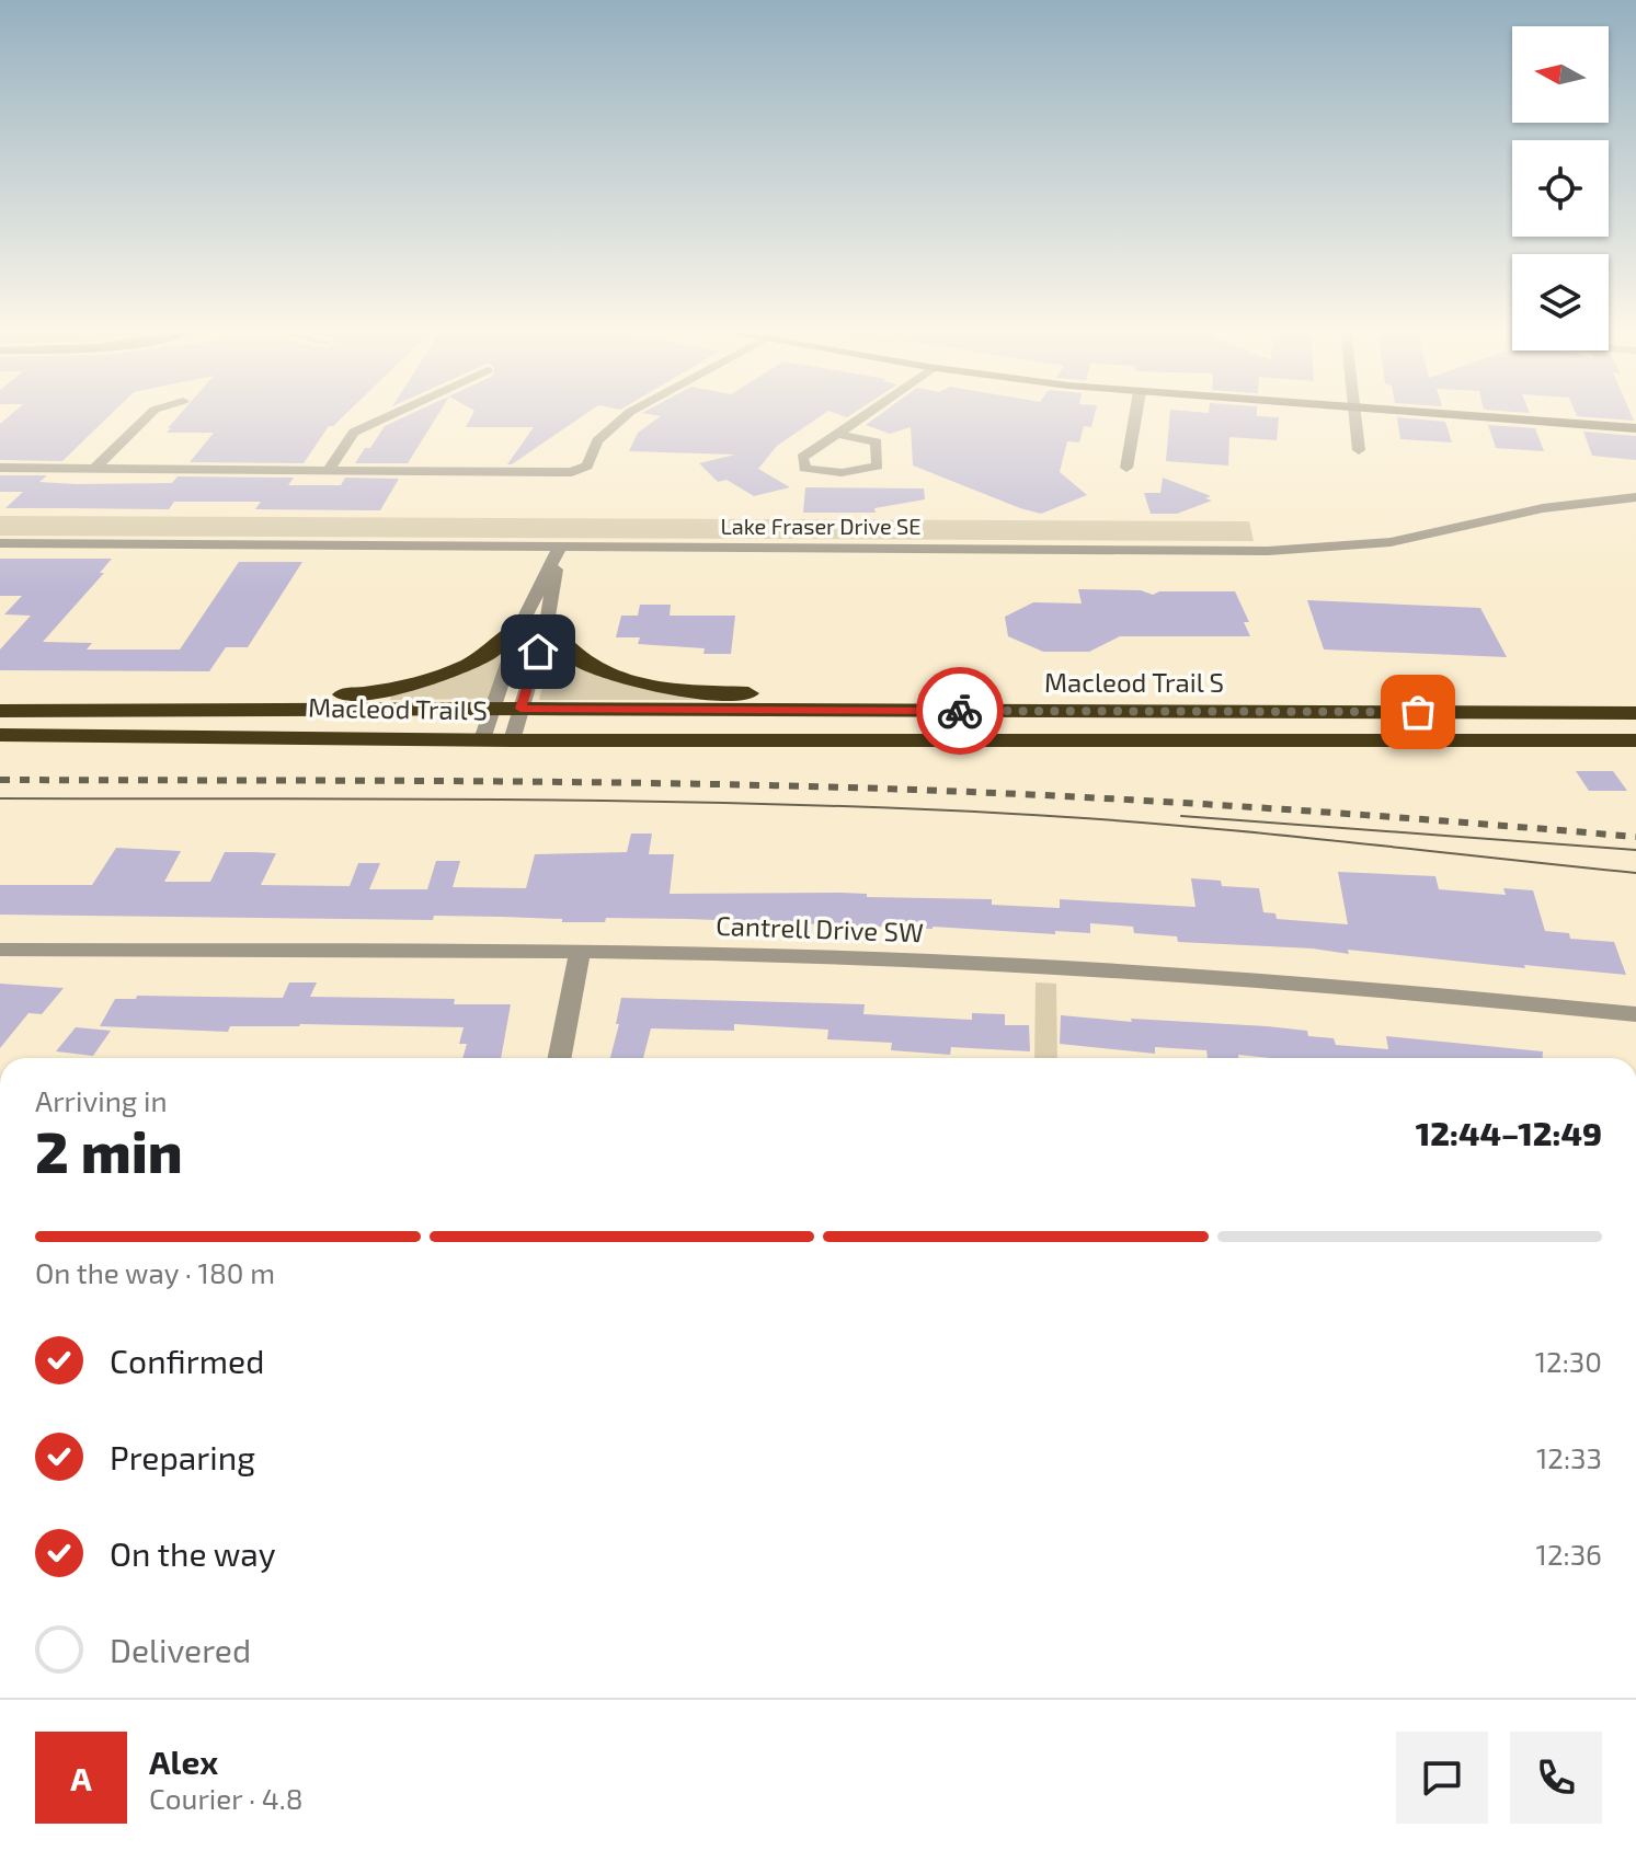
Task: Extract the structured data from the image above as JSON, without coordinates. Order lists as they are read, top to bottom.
{
  "streets": {
    "highway": ["Macleod Trail S"],
    "street": ["Lake Fraser Drive SE", "Cantrell Drive SW"]
  },
  "north": "left",
  "page": {
    "heading": ["2 min", "Arriving in", "12:44–12:49"],
    "panel": ["Alex", "Courier · 4.8"],
    "bar": "On the way · 180 m",
    "list": [
      ["Confirmed", "12:30"],
      ["Preparing", "12:33"],
      ["On the way", "12:36"],
      "Delivered"
    ],
    "round": "A"
  }
}
